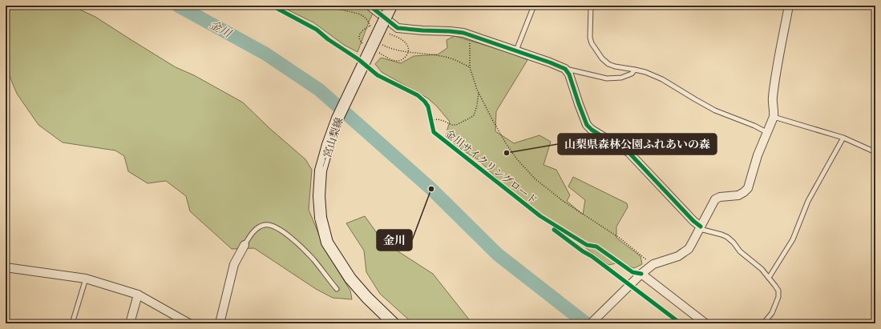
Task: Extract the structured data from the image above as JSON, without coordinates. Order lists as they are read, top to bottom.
{
  "streets": {
    "main road": ["一宮山梨線"],
    "cycle path": ["金川サイクリングロード"]
  },
  "water": ["金川"],
  "places": ["山梨県森林公園ふれあいの森", "金川"]
}
